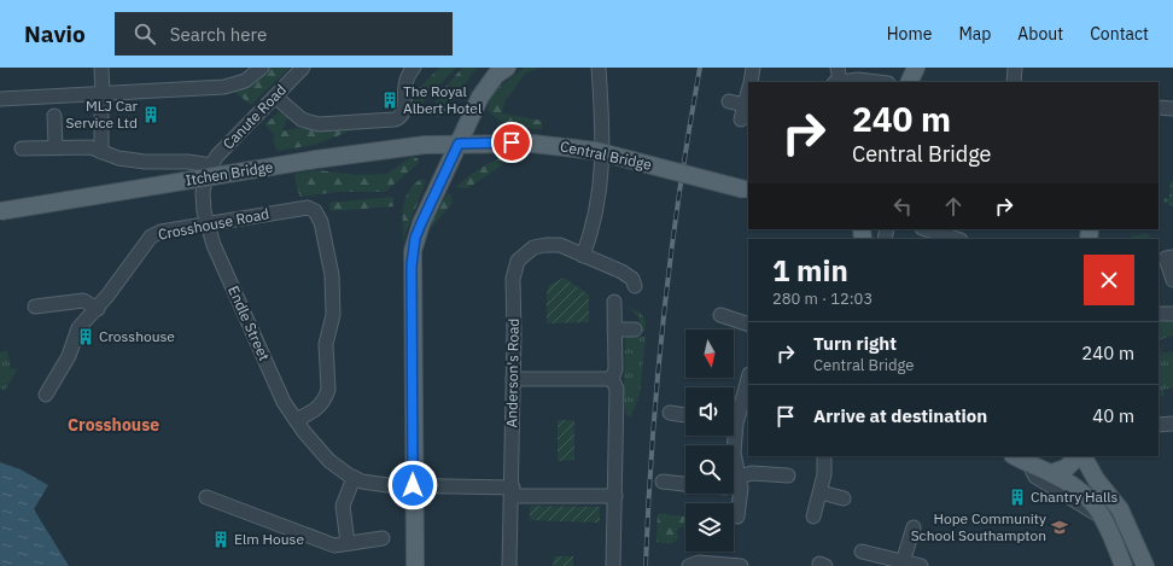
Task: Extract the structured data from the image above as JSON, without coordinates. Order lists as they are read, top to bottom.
{
  "streets": {
    "main road": ["Central Bridge", "Itchen Bridge"],
    "street": [
      "Canute Road",
      "Crosshouse Road",
      "Endle Street",
      "Anderson's Road"
    ]
  },
  "crossings": [
    ["Canute Road", "Crosshouse Road"],
    ["Canute Road", "Endle Street"],
    ["Central Bridge", "Itchen Bridge"],
    ["Crosshouse Road", "Endle Street"]
  ],
  "districts": ["Crosshouse"],
  "places": {
    "building": [
      "The Royal Albert Hotel",
      "MLJ Car Service Ltd",
      "Crosshouse",
      "Chantry Halls",
      "Elm House"
    ],
    "school or university": ["Hope Community School Southampton"]
  },
  "north": "bottom",
  "page": {
    "header": "Navio",
    "search": "Search here",
    "nav": [
      "Home",
      "Map",
      "About",
      "Contact"
    ],
    "turn": ["240 m", "Central Bridge"],
    "heading": ["1 min", "280 m · 12:03"],
    "list": [
      {
        "name": "Turn right",
        "note": "Central Bridge",
        "value": "240 m"
      },
      {
        "name": "Arrive at destination",
        "value": "40 m"
      }
    ]
  }
}
